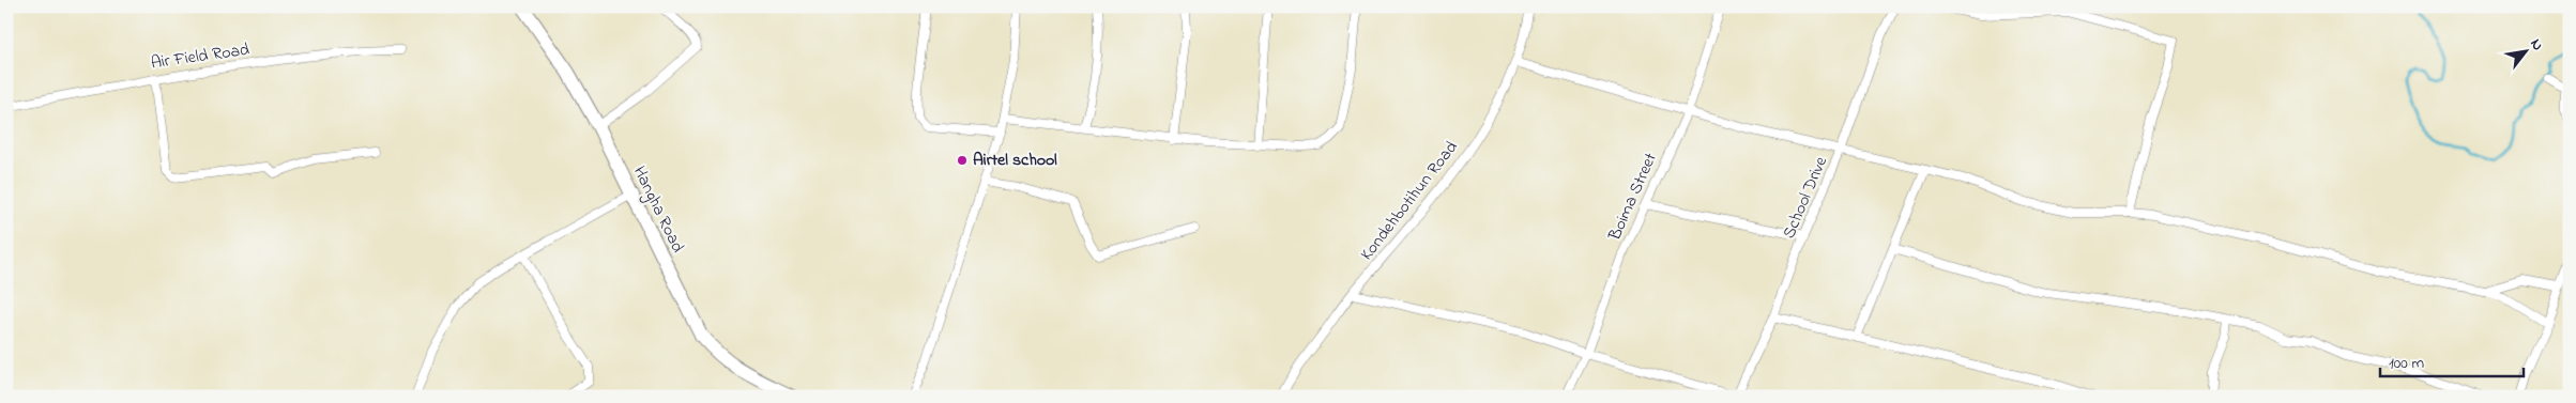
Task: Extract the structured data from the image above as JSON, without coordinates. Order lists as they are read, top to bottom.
{
  "streets": {
    "highway": ["Hangha Road"],
    "street": [
      "Air Field Road",
      "Boima Street",
      "School Drive",
      "Kondehbotihun Road"
    ]
  },
  "places": ["Airtel school"],
  "scale_bar": "100 m",
  "north": "top right"
}
